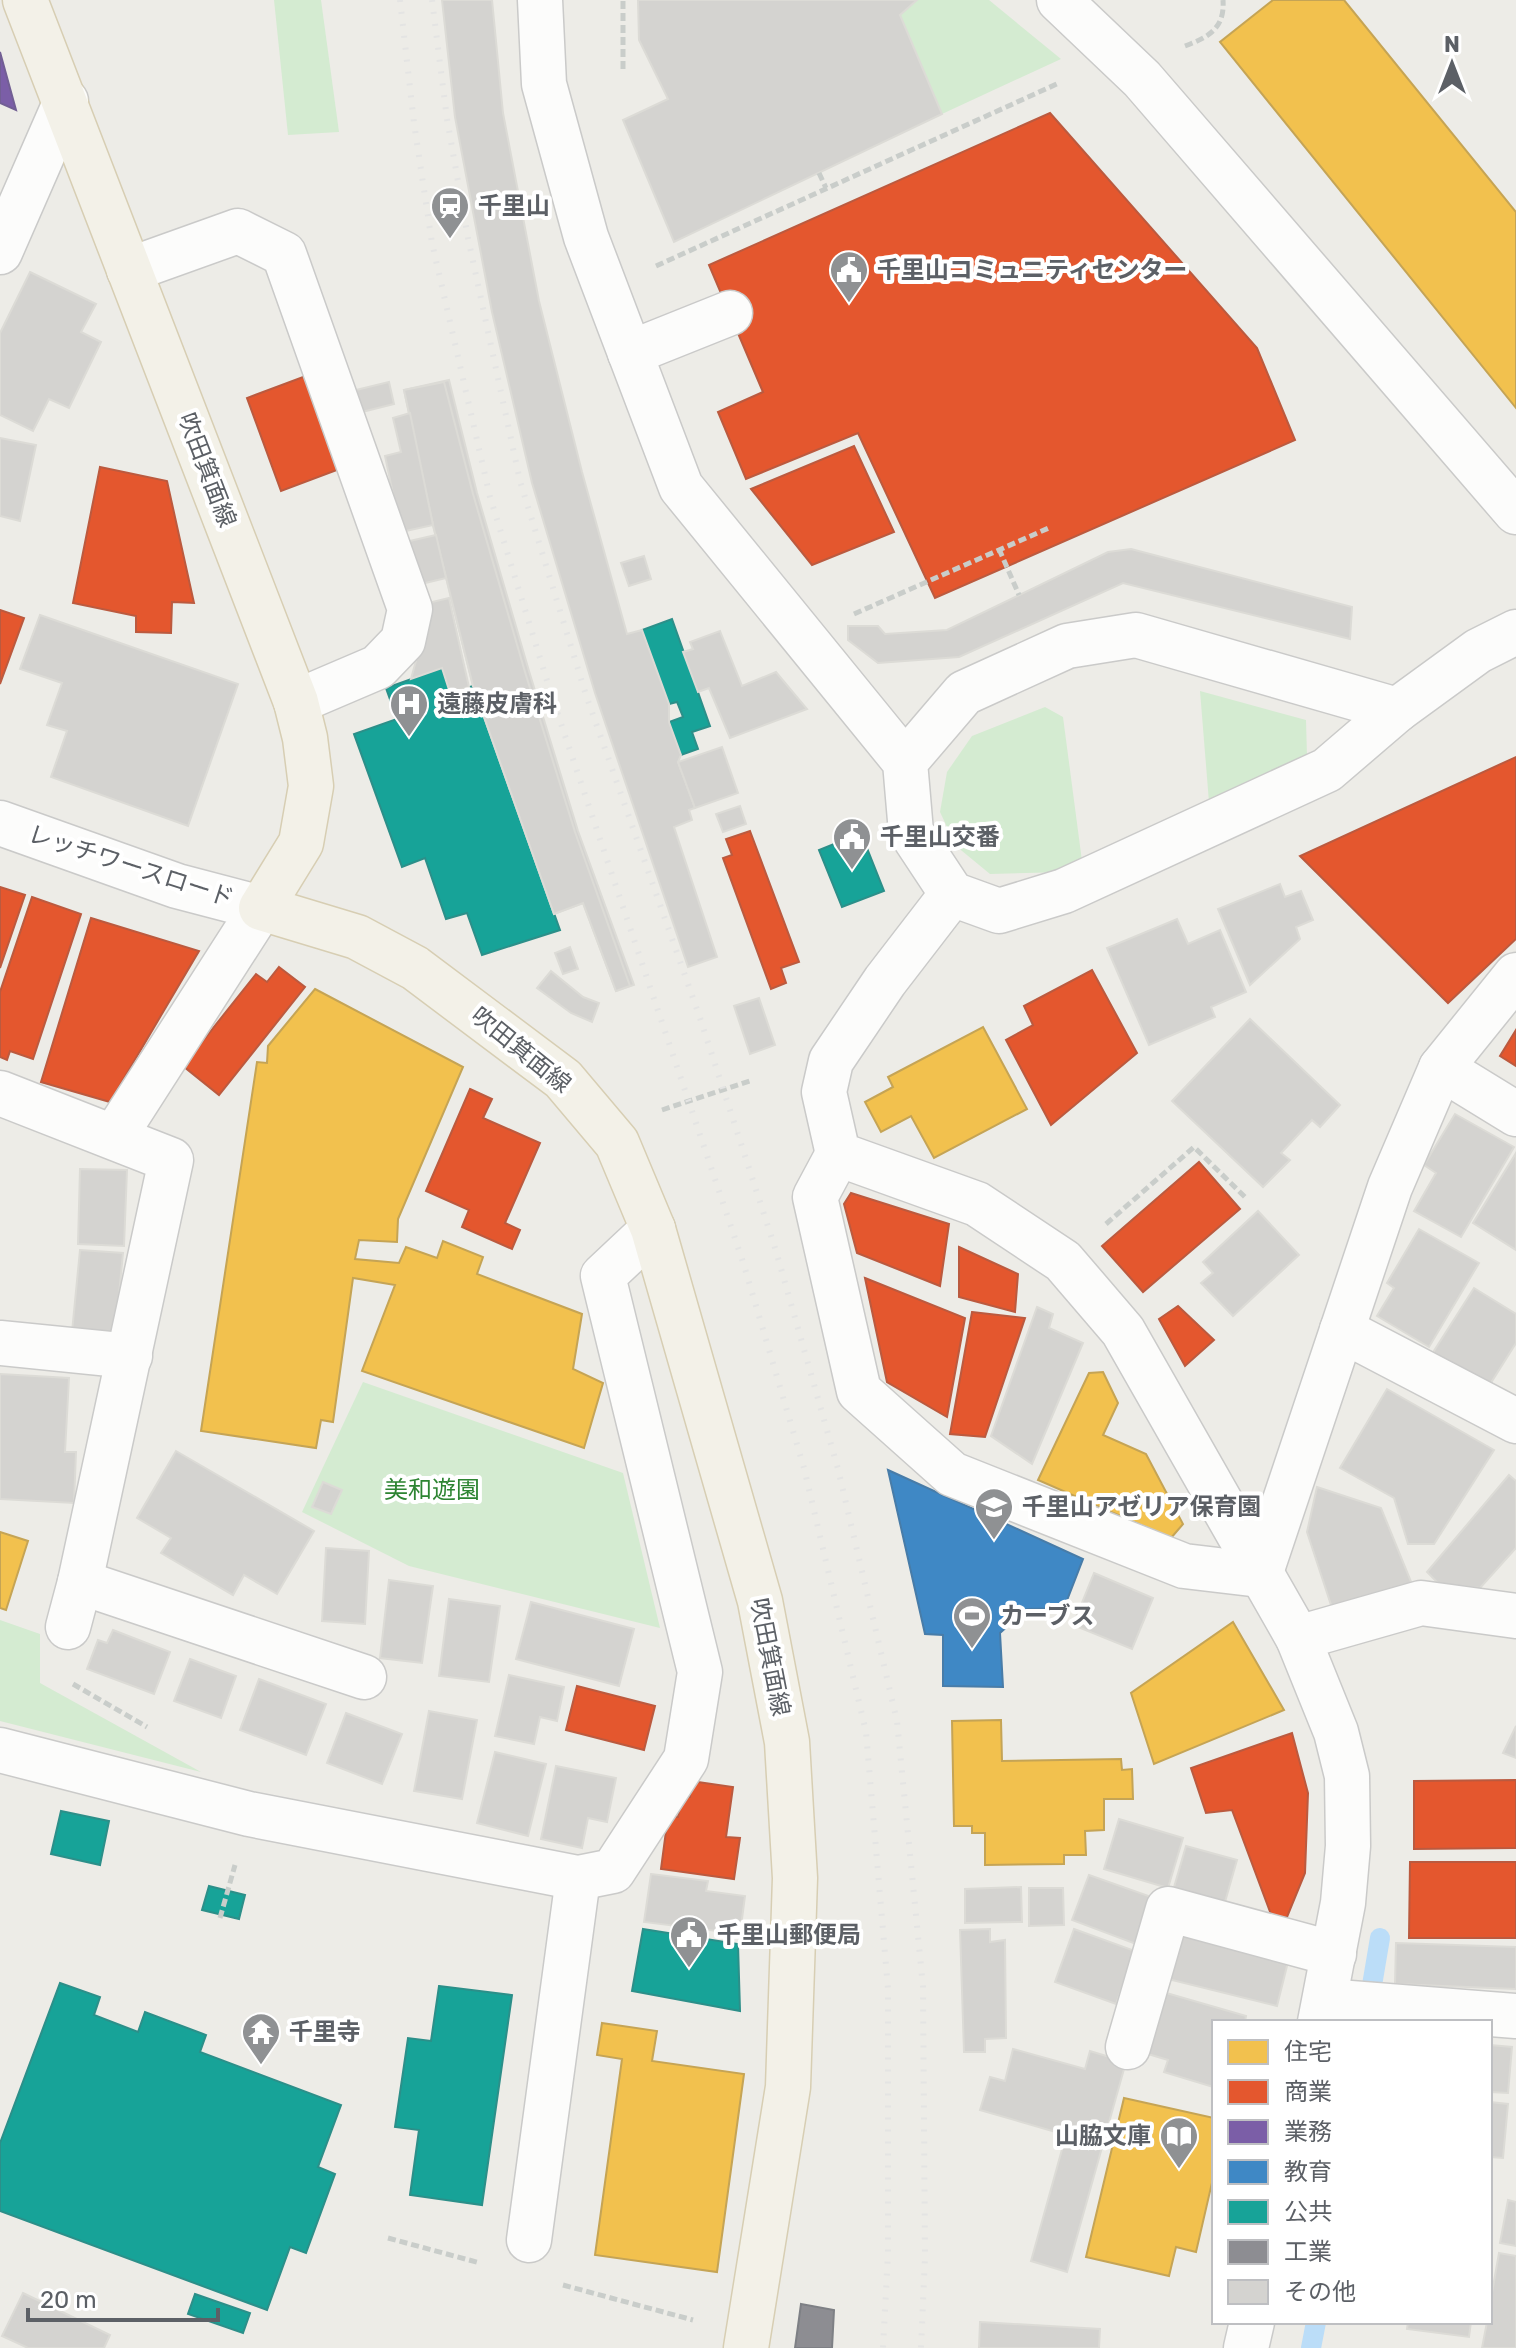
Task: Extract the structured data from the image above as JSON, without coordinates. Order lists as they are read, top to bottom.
{
  "streets": {
    "main road": ["吹田箕面線"],
    "street": ["レッチワースロード"]
  },
  "crossings": [
    ["吹田箕面線", "レッチワースロード"]
  ],
  "parks": ["美和遊園"],
  "places": {
    "station": ["千里山"],
    "public building": ["千里山コミュニティセンター", "千里山交番", "千里山郵便局"],
    "hospital": ["遠藤皮膚科"],
    "school or university": ["千里山アゼリア保育園"],
    "sports": ["カーブス"],
    "temple": ["千里寺"],
    "library": ["山脇文庫"]
  },
  "legend": [
    "住宅",
    "商業",
    "業務",
    "教育",
    "公共",
    "工業",
    "その他"
  ],
  "scale_bar": "20 m",
  "north": "top"
}
